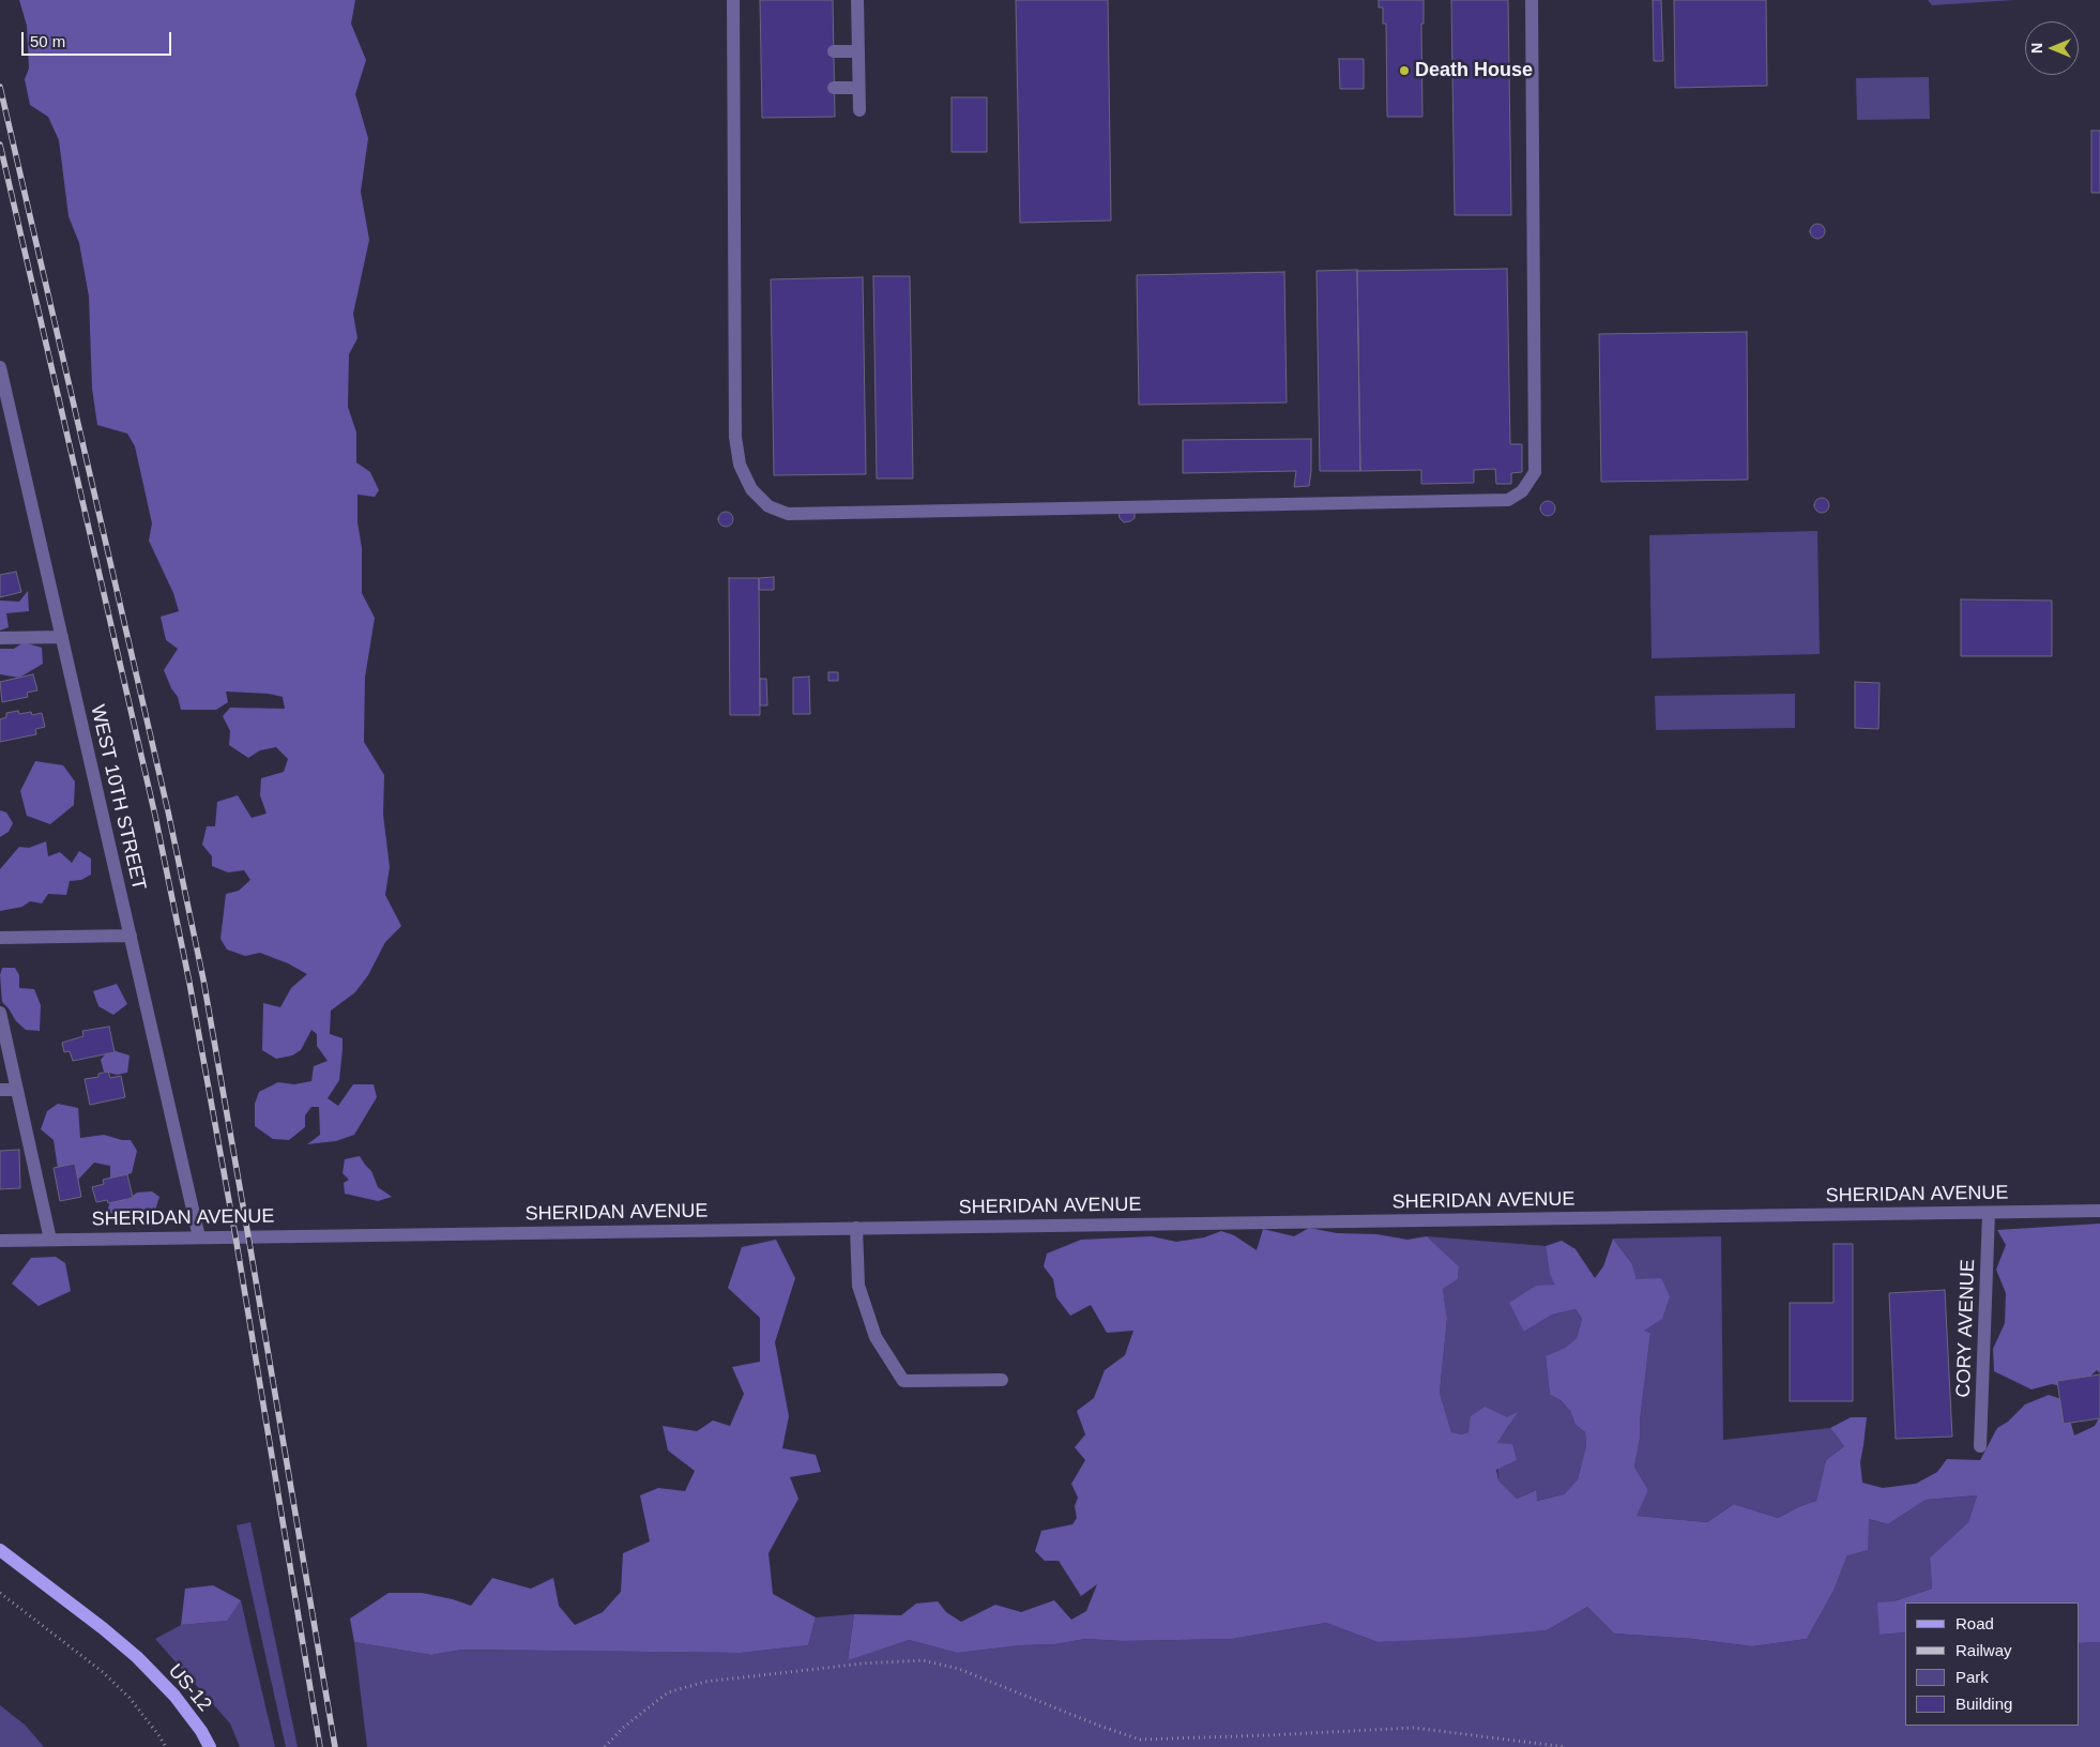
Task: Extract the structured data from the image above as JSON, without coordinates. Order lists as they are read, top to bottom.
{
  "streets": {
    "main road": ["US-12"],
    "street": ["WEST 10TH STREET", "SHERIDAN AVENUE", "CORY AVENUE"]
  },
  "crossings": [
    ["WEST 10TH STREET", "SHERIDAN AVENUE"],
    ["SHERIDAN AVENUE", "CORY AVENUE"]
  ],
  "places": ["Death House"],
  "legend": [
    "Road",
    "Railway",
    "Park",
    "Building"
  ],
  "scale_bar": "50 m",
  "north": "left"
}
